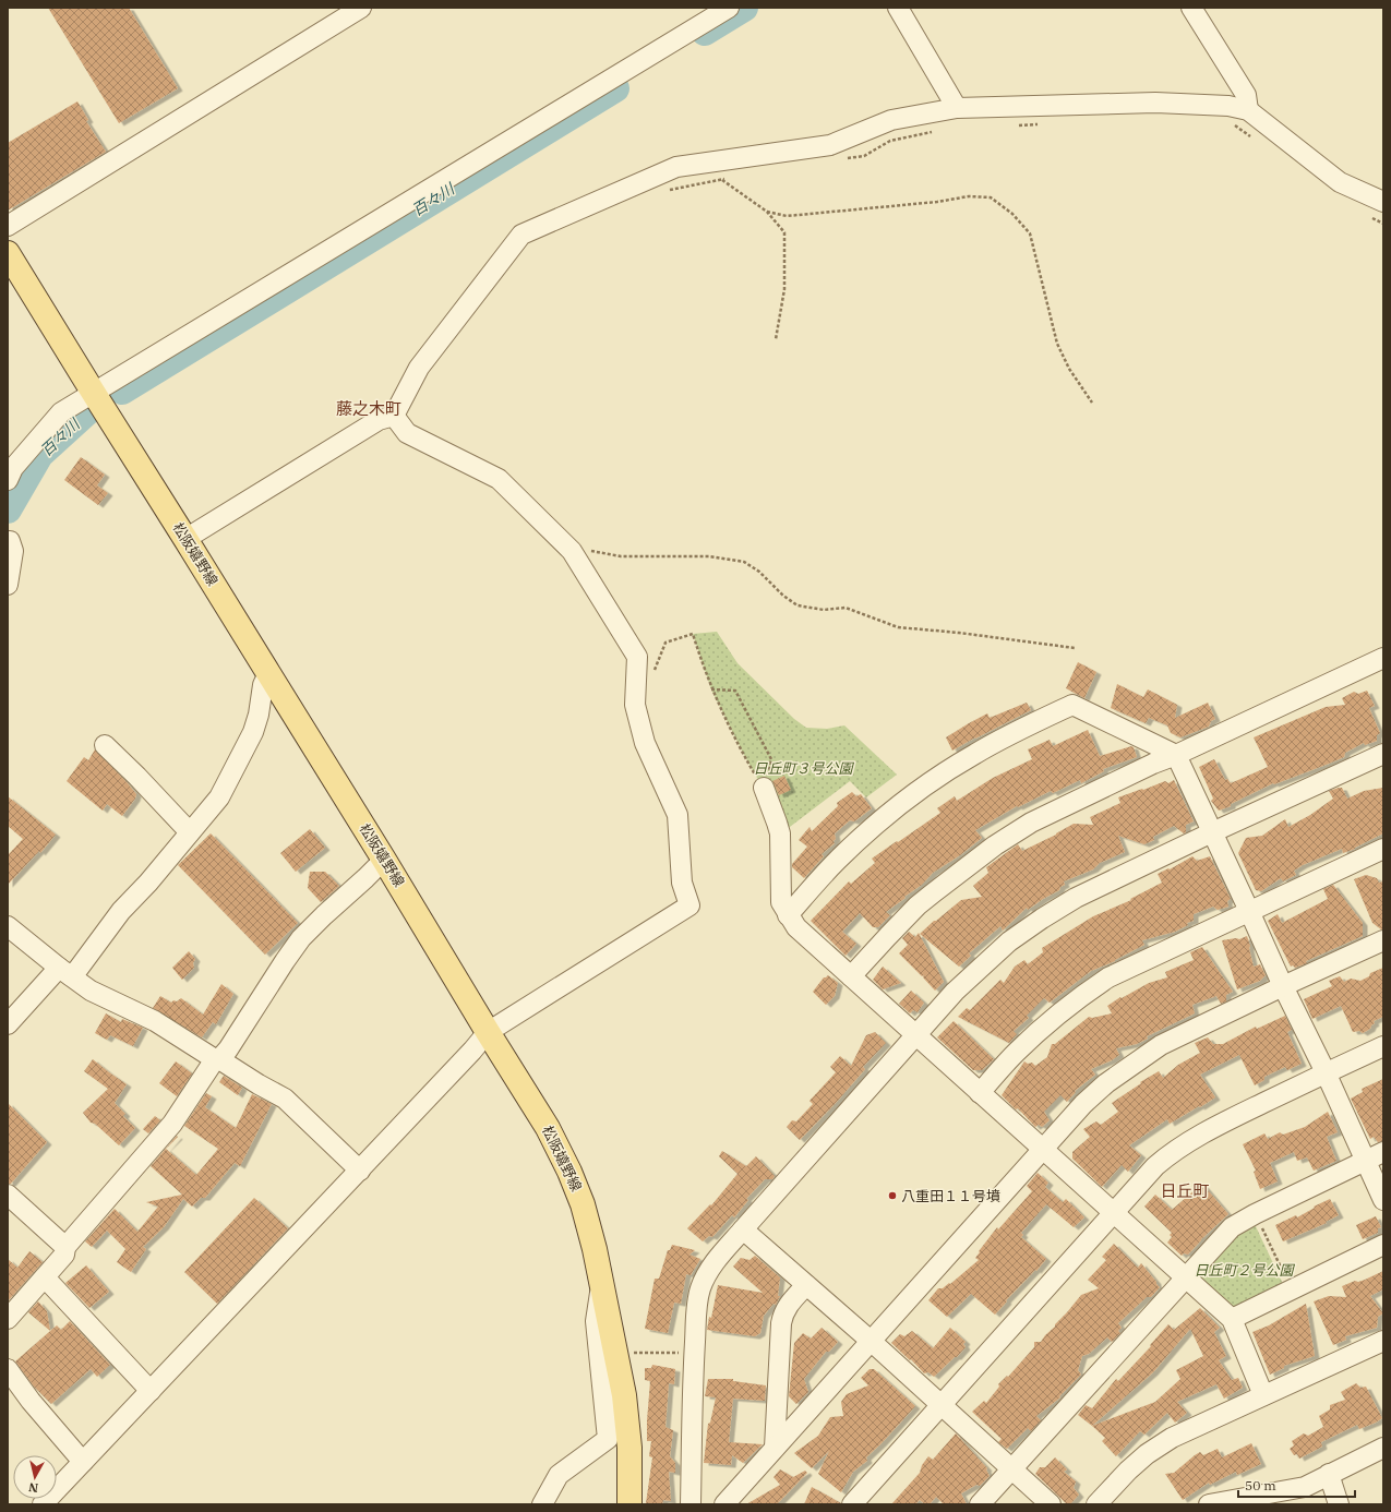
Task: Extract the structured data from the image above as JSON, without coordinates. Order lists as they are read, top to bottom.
{
  "streets": {
    "main road": ["松阪嬉野線"]
  },
  "districts": ["藤之木町", "日丘町"],
  "water": ["百々川"],
  "parks": ["日丘町３号公園", "日丘町２号公園"],
  "places": ["八重田１１号墳"],
  "scale_bar": "50 m",
  "north": "bottom"
}
